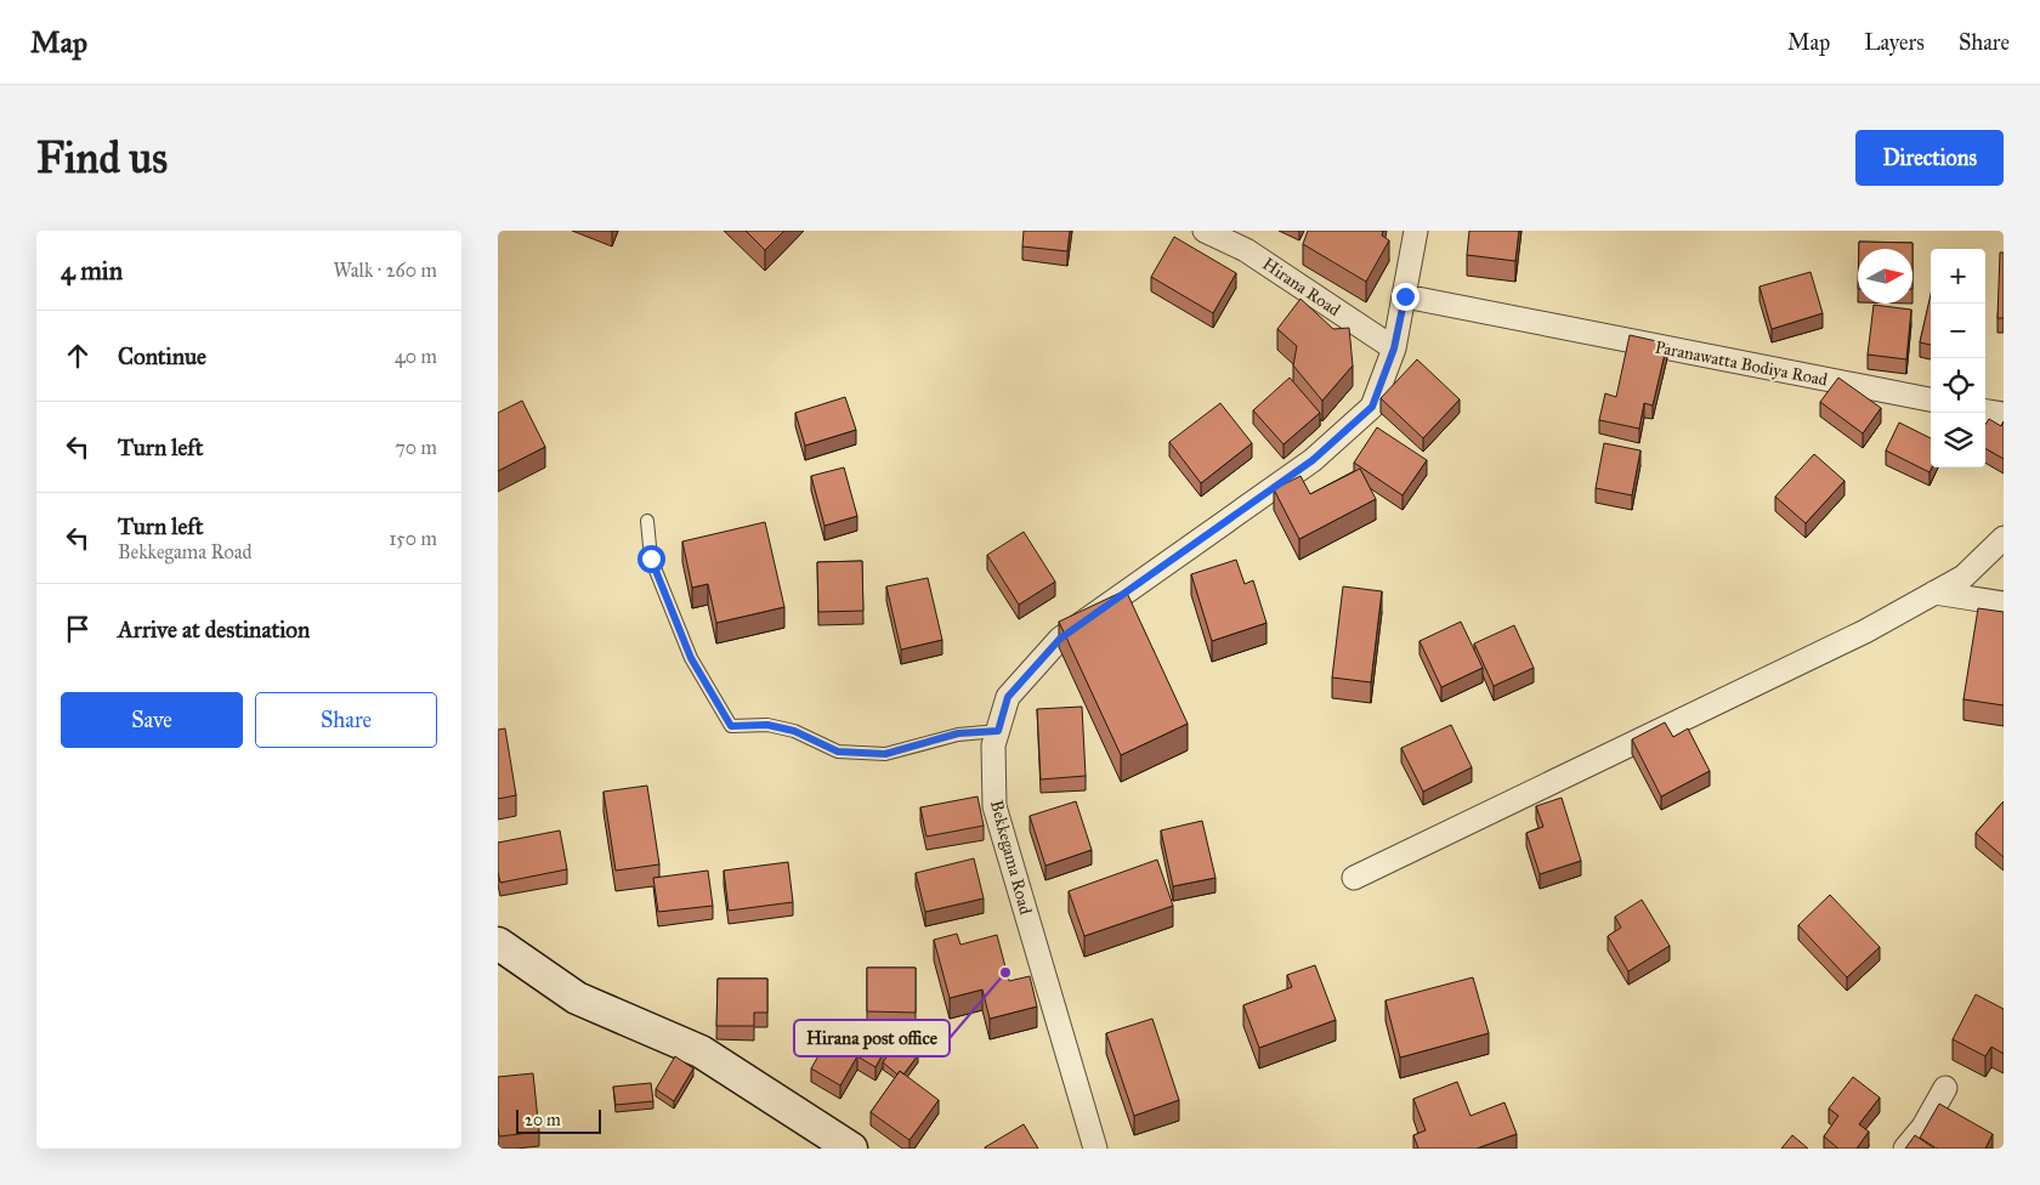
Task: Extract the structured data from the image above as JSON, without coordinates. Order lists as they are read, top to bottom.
{
  "streets": {
    "street": ["Hirana Road", "Paranawatta Bodiya Road", "Bekkegama Road"]
  },
  "crossings": [
    ["Hirana Road", "Bekkegama Road"],
    ["Paranawatta Bodiya Road", "Bekkegama Road"]
  ],
  "places": ["Hirana post office"],
  "scale_bar": "20 m",
  "north": "right",
  "page": {
    "header": "Map",
    "nav": ["Map", "Layers", "Share"],
    "buttons": [
      "Directions",
      ["Save", "Share"]
    ],
    "title": "Find us",
    "heading": ["4 min", "Walk · 260 m"],
    "map_buttons": ["+", "−"],
    "list": [
      ["Continue", "40 m"],
      ["Turn left", "70 m"],
      ["Turn left", "Bekkegama Road", "150 m"],
      "Arrive at destination"
    ],
    "scale": "20 m"
  }
}
